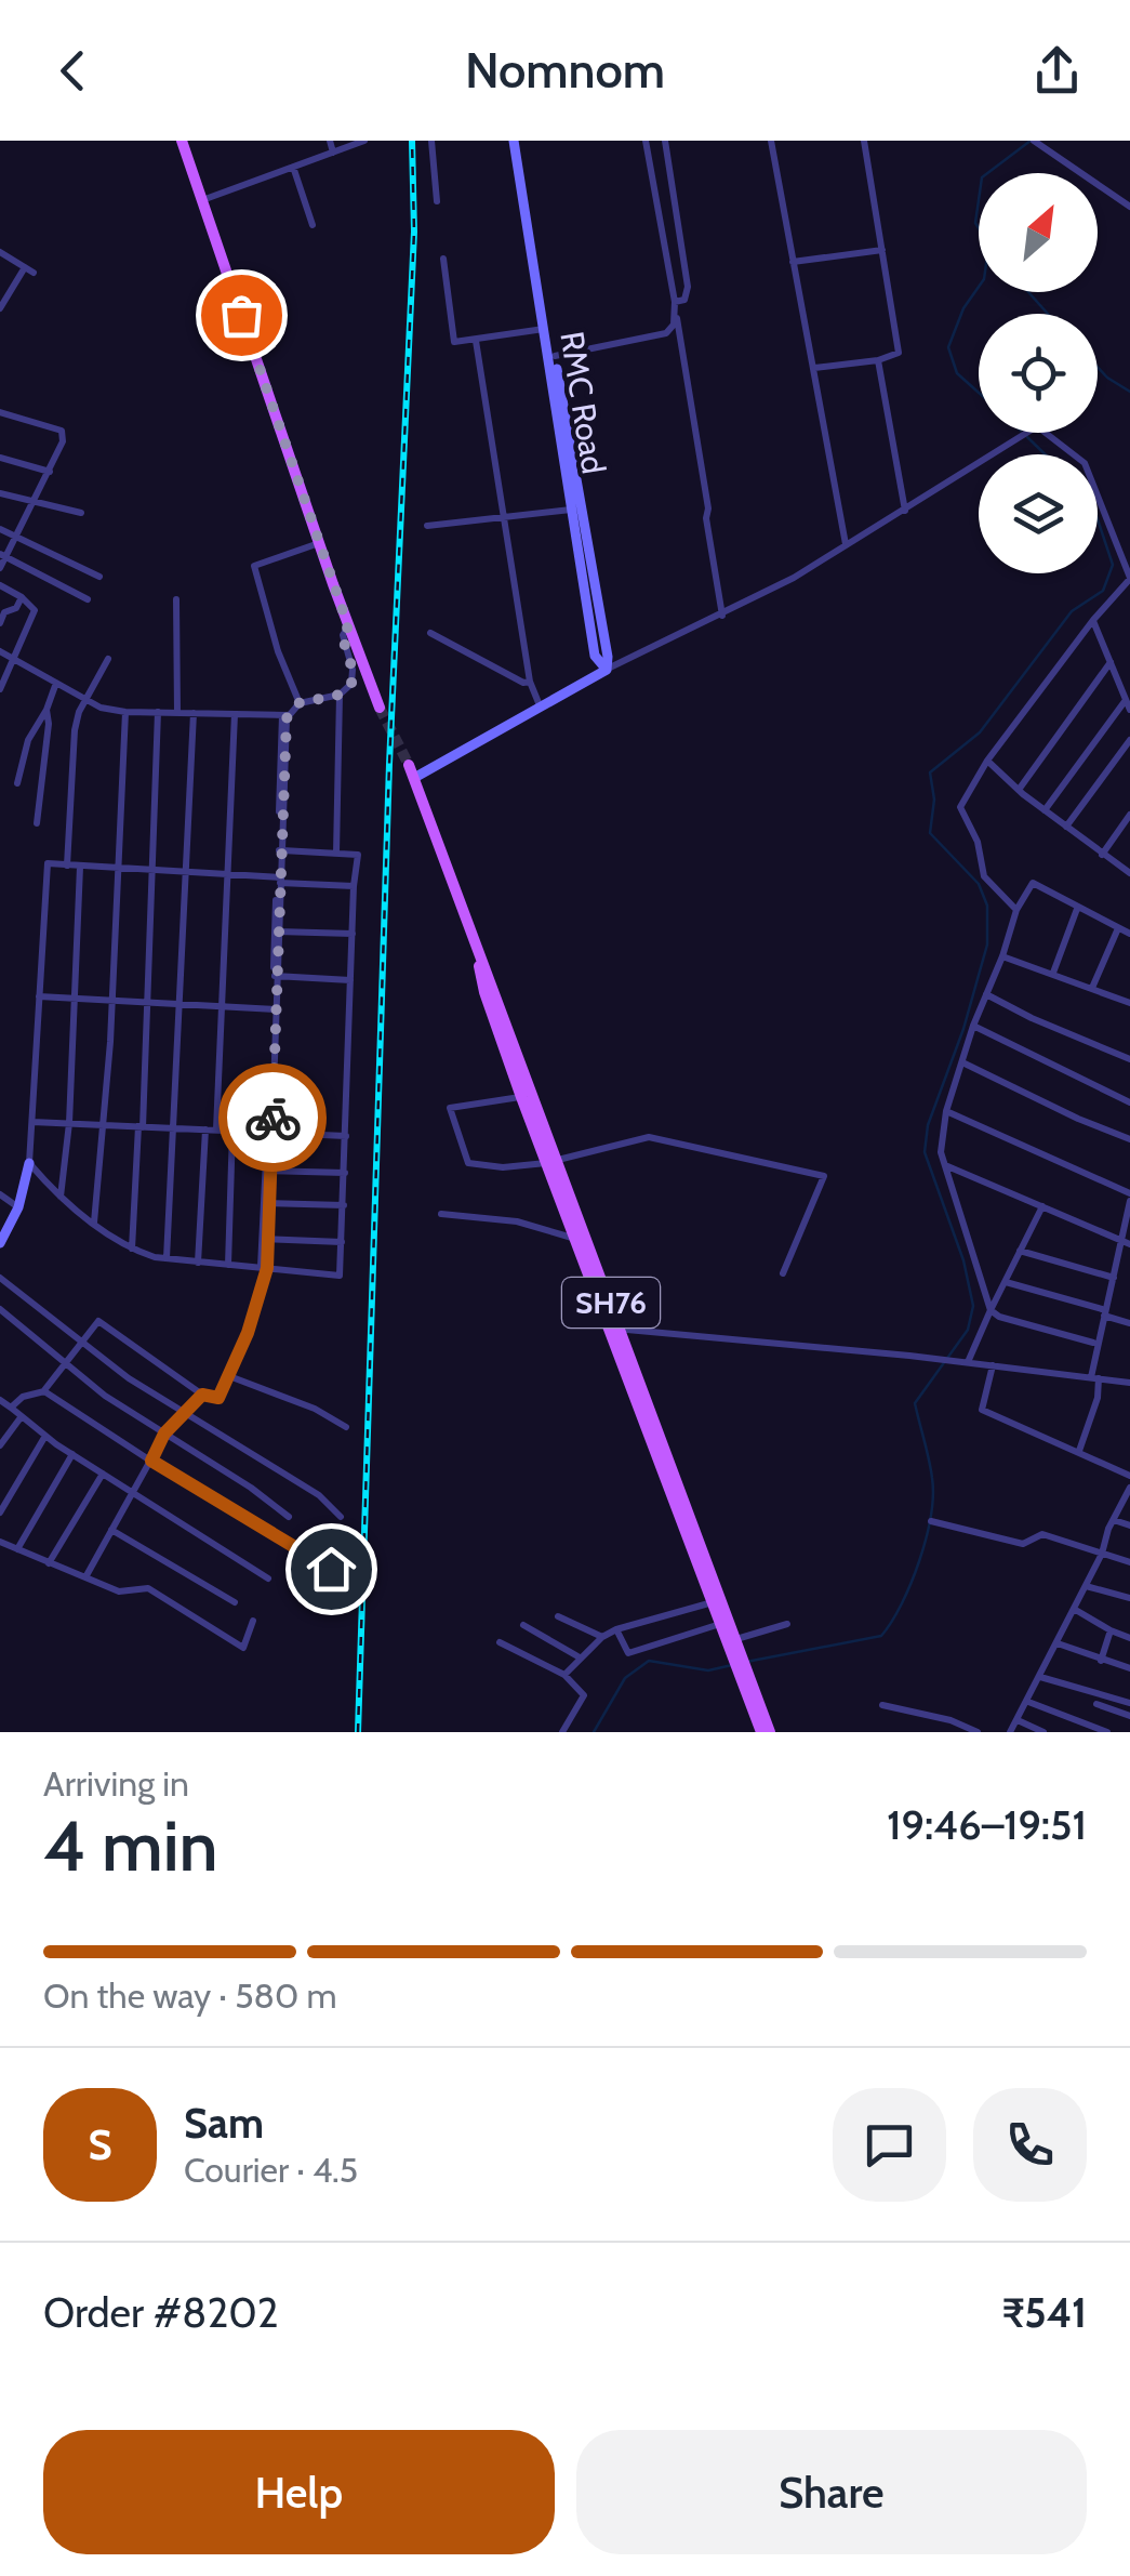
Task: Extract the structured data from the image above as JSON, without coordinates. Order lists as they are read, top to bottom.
{
  "streets": {
    "main road": ["SH76"],
    "street": ["RMC Road"]
  },
  "north": "top right",
  "page": {
    "header": "Nomnom",
    "heading": ["4 min", "Arriving in", "19:46–19:51"],
    "panel": [
      "Sam",
      "Courier · 4.5",
      "Order #8202",
      "₹541"
    ],
    "bar": "On the way · 580 m",
    "round": "S",
    "buttons": ["Help", "Share"]
  }
}
